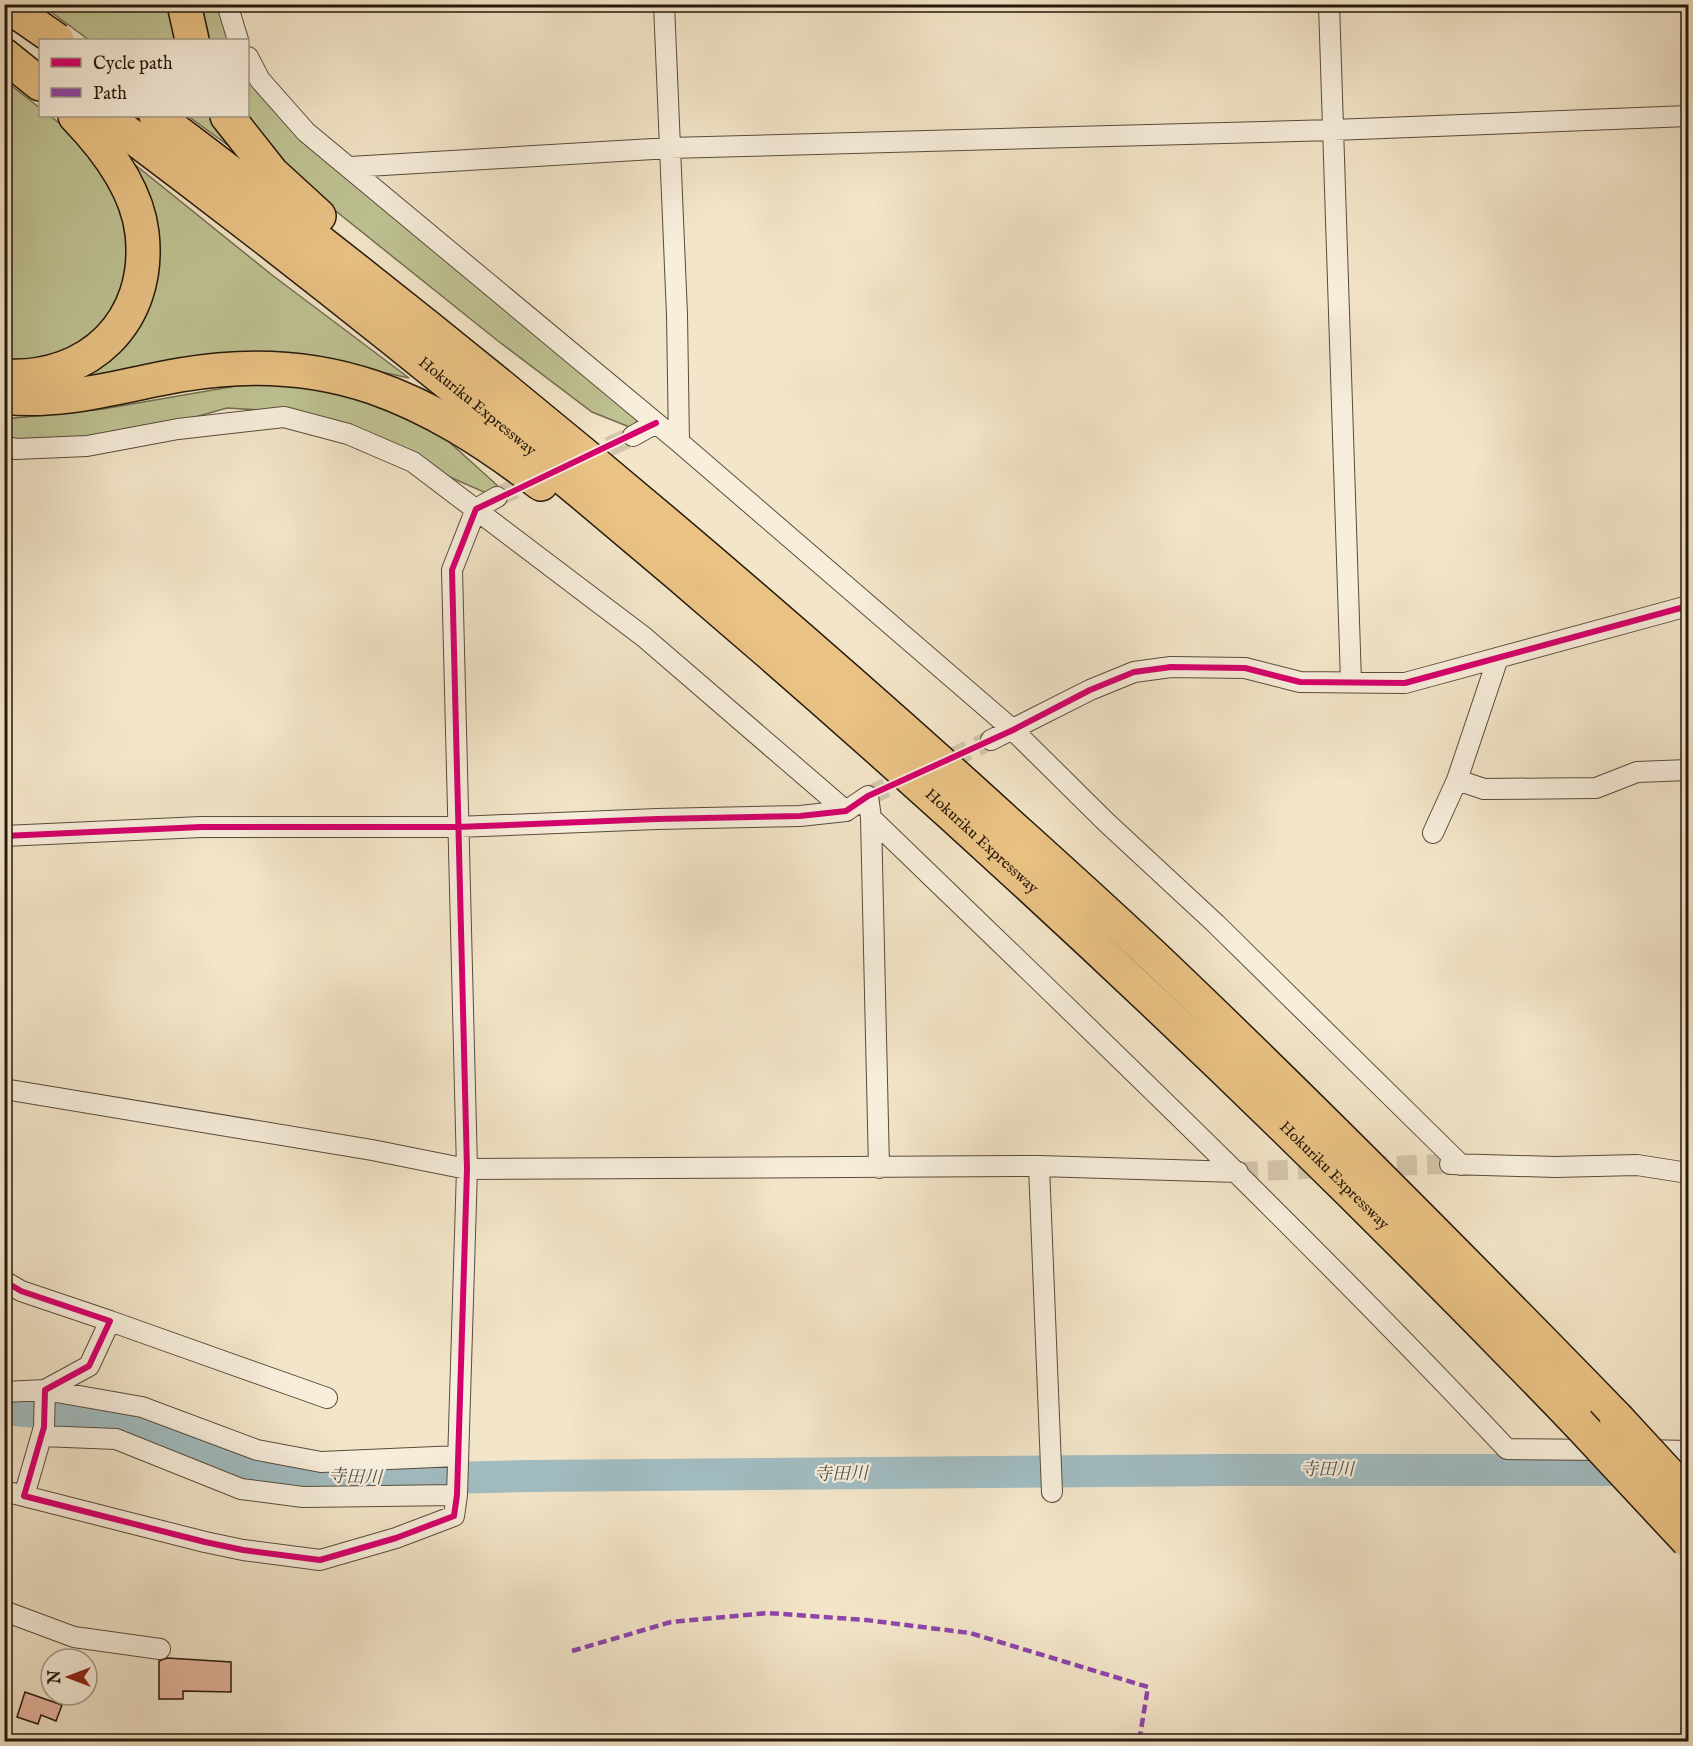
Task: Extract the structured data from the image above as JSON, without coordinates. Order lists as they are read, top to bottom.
{
  "streets": {
    "highway": ["Hokuriku Expressway"]
  },
  "water": ["寺田川"],
  "legend": ["Cycle path", "Path"],
  "north": "left"
}
